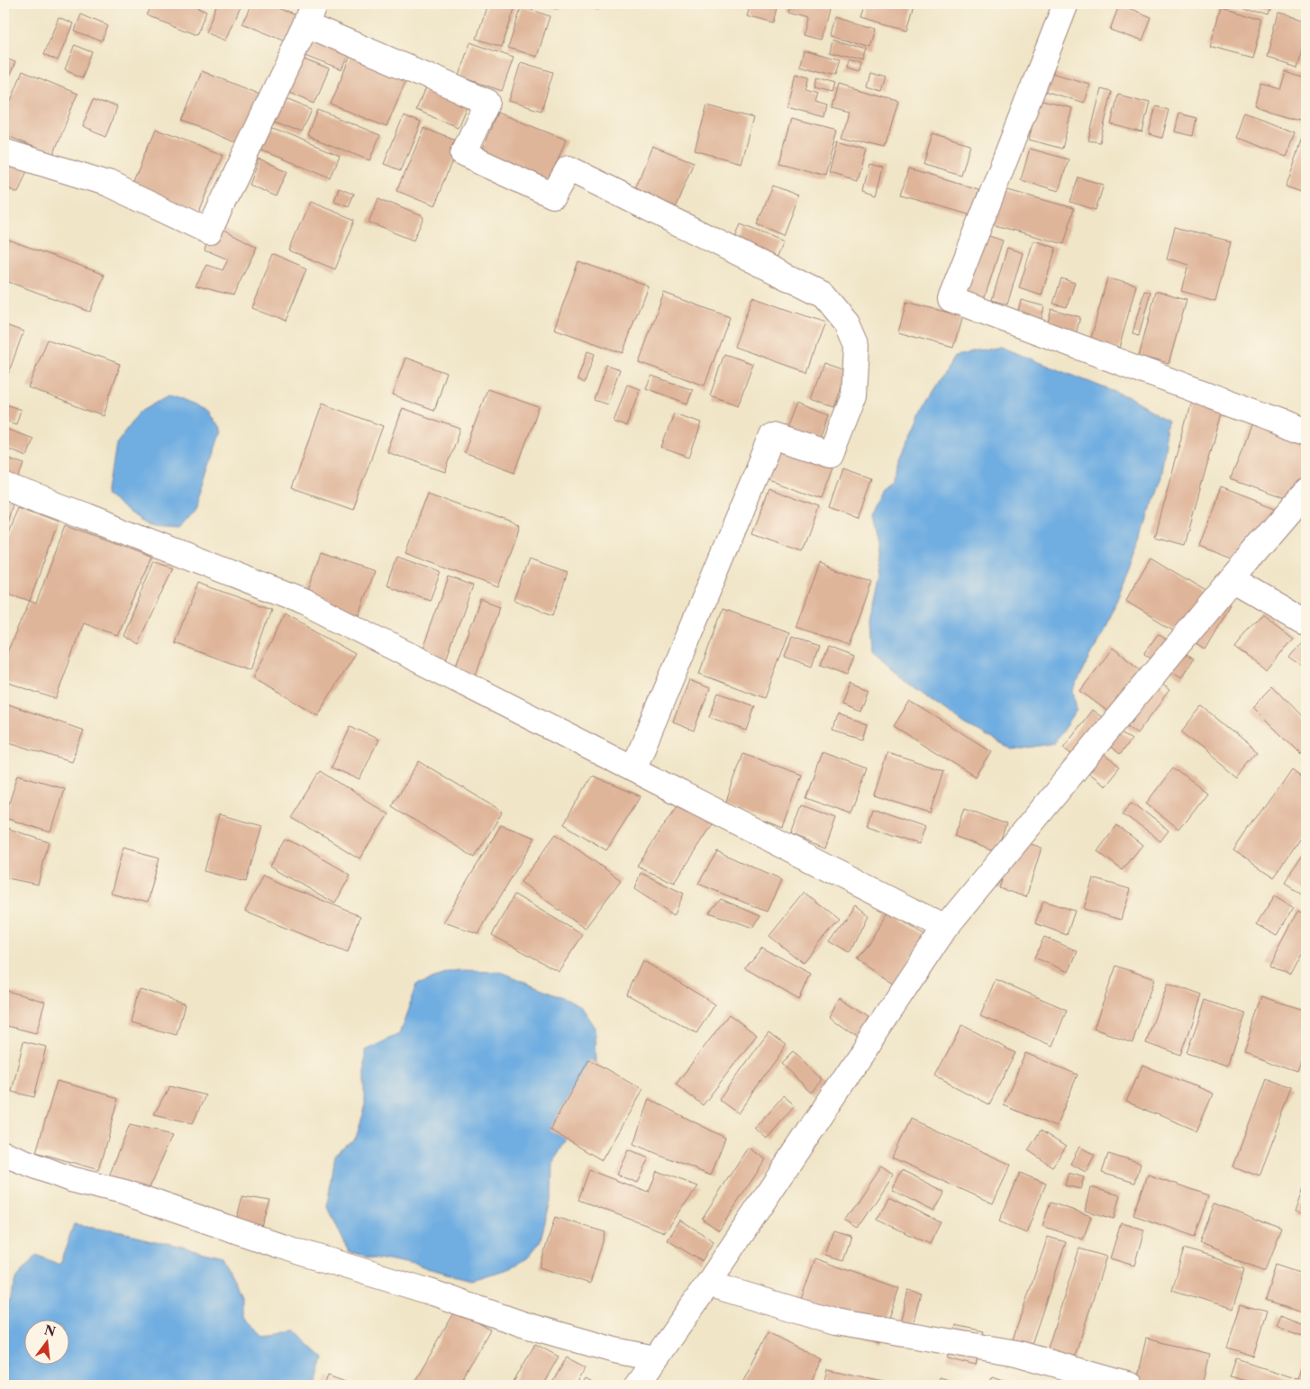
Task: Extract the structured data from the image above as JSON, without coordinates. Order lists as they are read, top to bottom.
{
  "north": "top"
}
